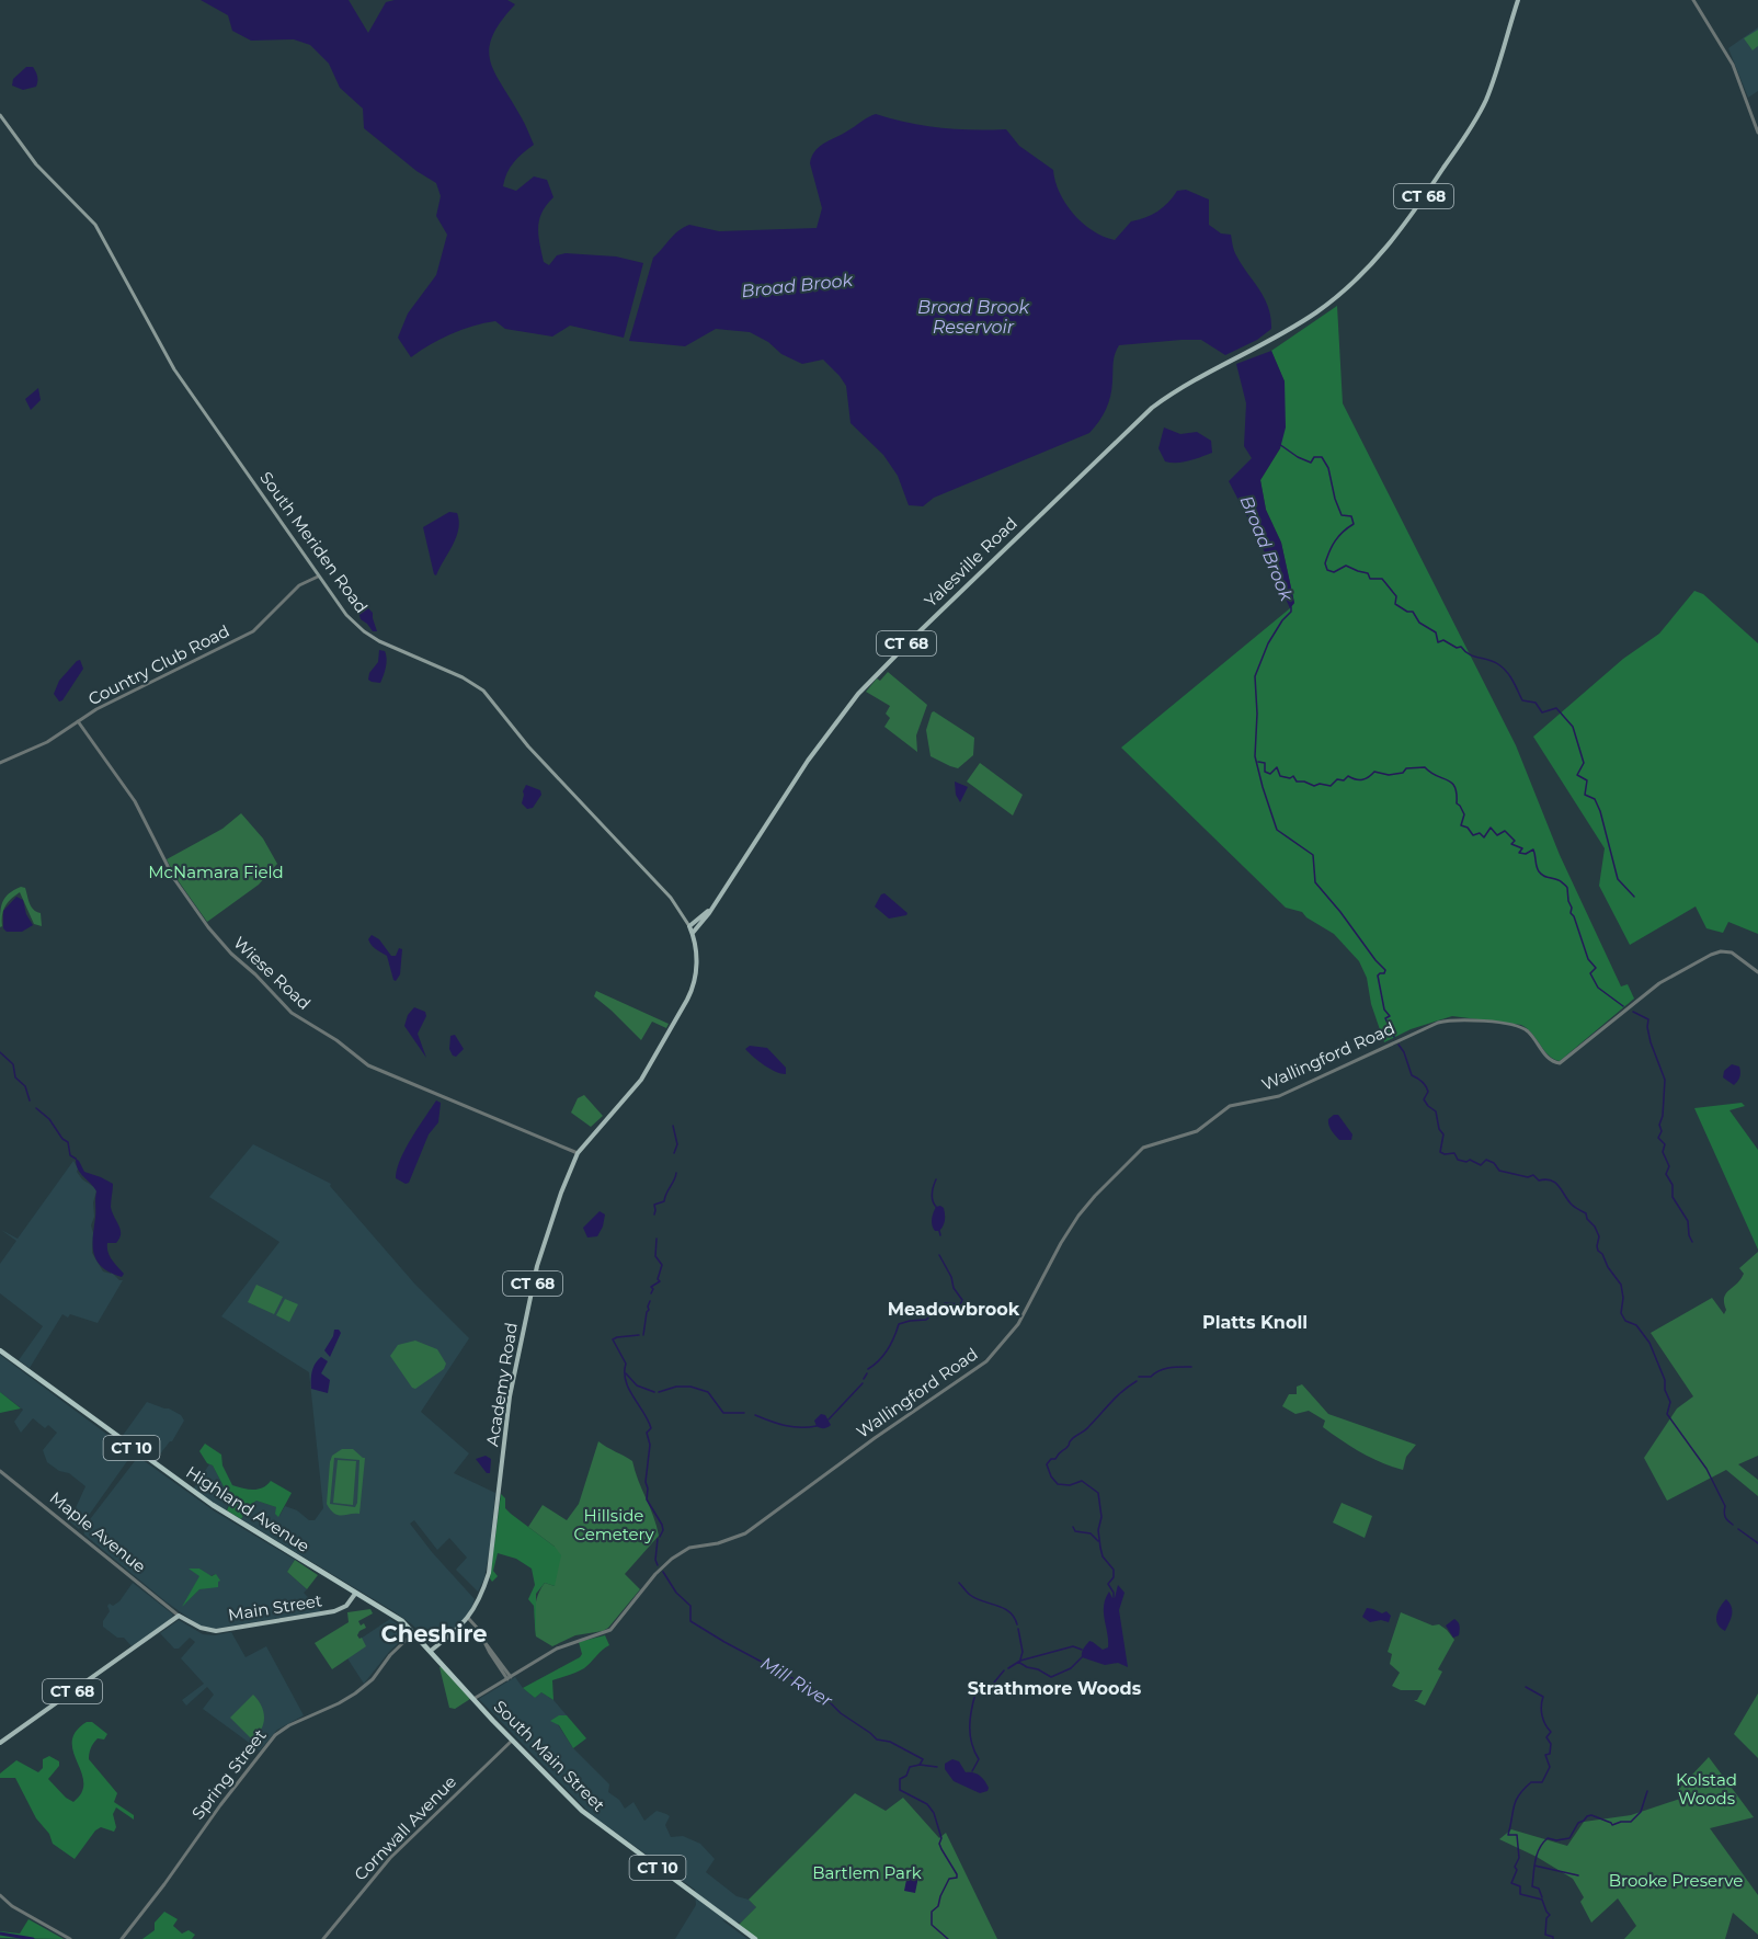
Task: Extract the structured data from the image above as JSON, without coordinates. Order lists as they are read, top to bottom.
{
  "streets": {
    "highway": ["CT 10", "Highland Avenue", "South Main Street"],
    "main road": [
      "CT 68",
      "South Meriden Road",
      "Yalesville Road",
      "Academy Road",
      "Main Street"
    ],
    "street": [
      "Country Club Road",
      "Wiese Road",
      "Wallingford Road",
      "Maple Avenue",
      "Spring Street",
      "Cornwall Avenue"
    ]
  },
  "crossings": [
    ["CT 68", "Maple Avenue"],
    ["CT 68", "Main Street"],
    ["South Meriden Road", "Yalesville Road"],
    ["South Meriden Road", "Country Club Road"],
    ["South Meriden Road", "Academy Road"],
    ["Country Club Road", "Wiese Road"],
    ["Wiese Road", "Academy Road"],
    ["Wallingford Road", "South Main Street"],
    ["Academy Road", "CT 10"],
    ["Academy Road", "South Main Street"],
    ["CT 10", "Highland Avenue"],
    ["CT 10", "Main Street"],
    ["CT 10", "South Main Street"],
    ["CT 10", "Spring Street"],
    ["Highland Avenue", "Main Street"],
    ["Maple Avenue", "Main Street"],
    ["South Main Street", "Cornwall Avenue"]
  ],
  "districts": [
    "Meadowbrook",
    "Platts Knoll",
    "Cheshire",
    "Strathmore Woods"
  ],
  "water": ["Broad Brook", "Broad Brook Reservoir", "Mill River"],
  "parks": [
    "McNamara Field",
    "Hillside Cemetery",
    "Kolstad Woods",
    "Bartlem Park",
    "Brooke Preserve"
  ]
}
